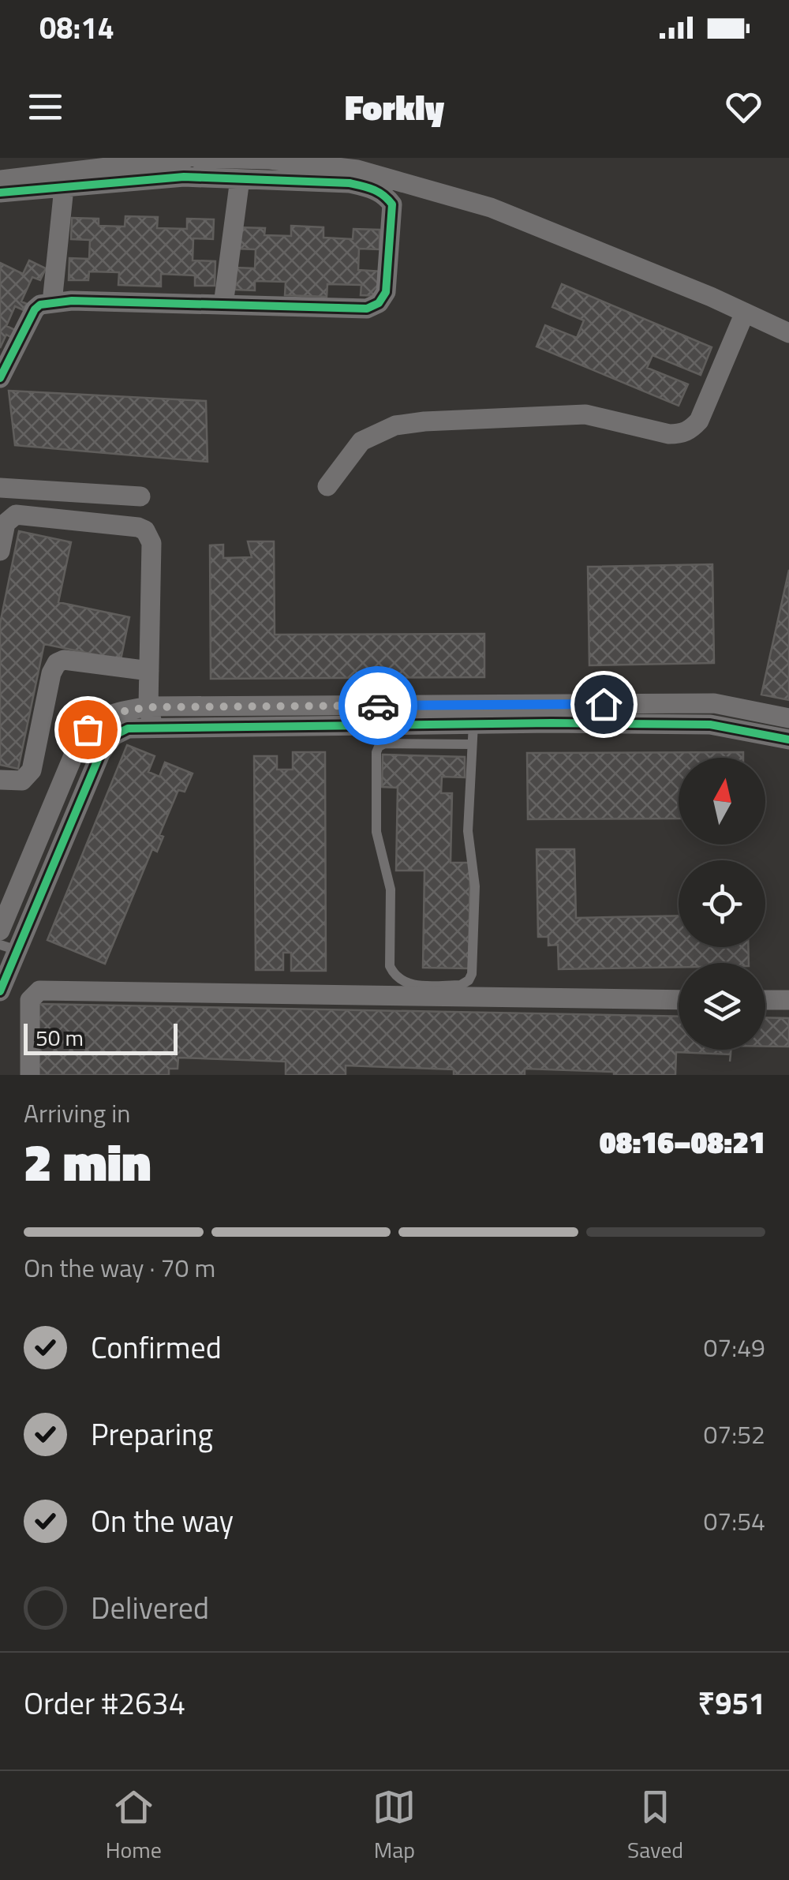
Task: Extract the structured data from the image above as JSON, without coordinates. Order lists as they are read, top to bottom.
{
  "scale_bar": "50 m",
  "north": "top",
  "page": {
    "status": "08:14",
    "header": "Forkly",
    "scale": "50 m",
    "heading": ["2 min", "Arriving in", "08:16–08:21"],
    "panel": ["Order #2634", "₹951"],
    "bar": "On the way · 70 m",
    "list": [
      ["Confirmed", "07:49"],
      ["Preparing", "07:52"],
      ["On the way", "07:54"],
      "Delivered"
    ],
    "tabs": ["Home", "Map", "Saved"]
  }
}
